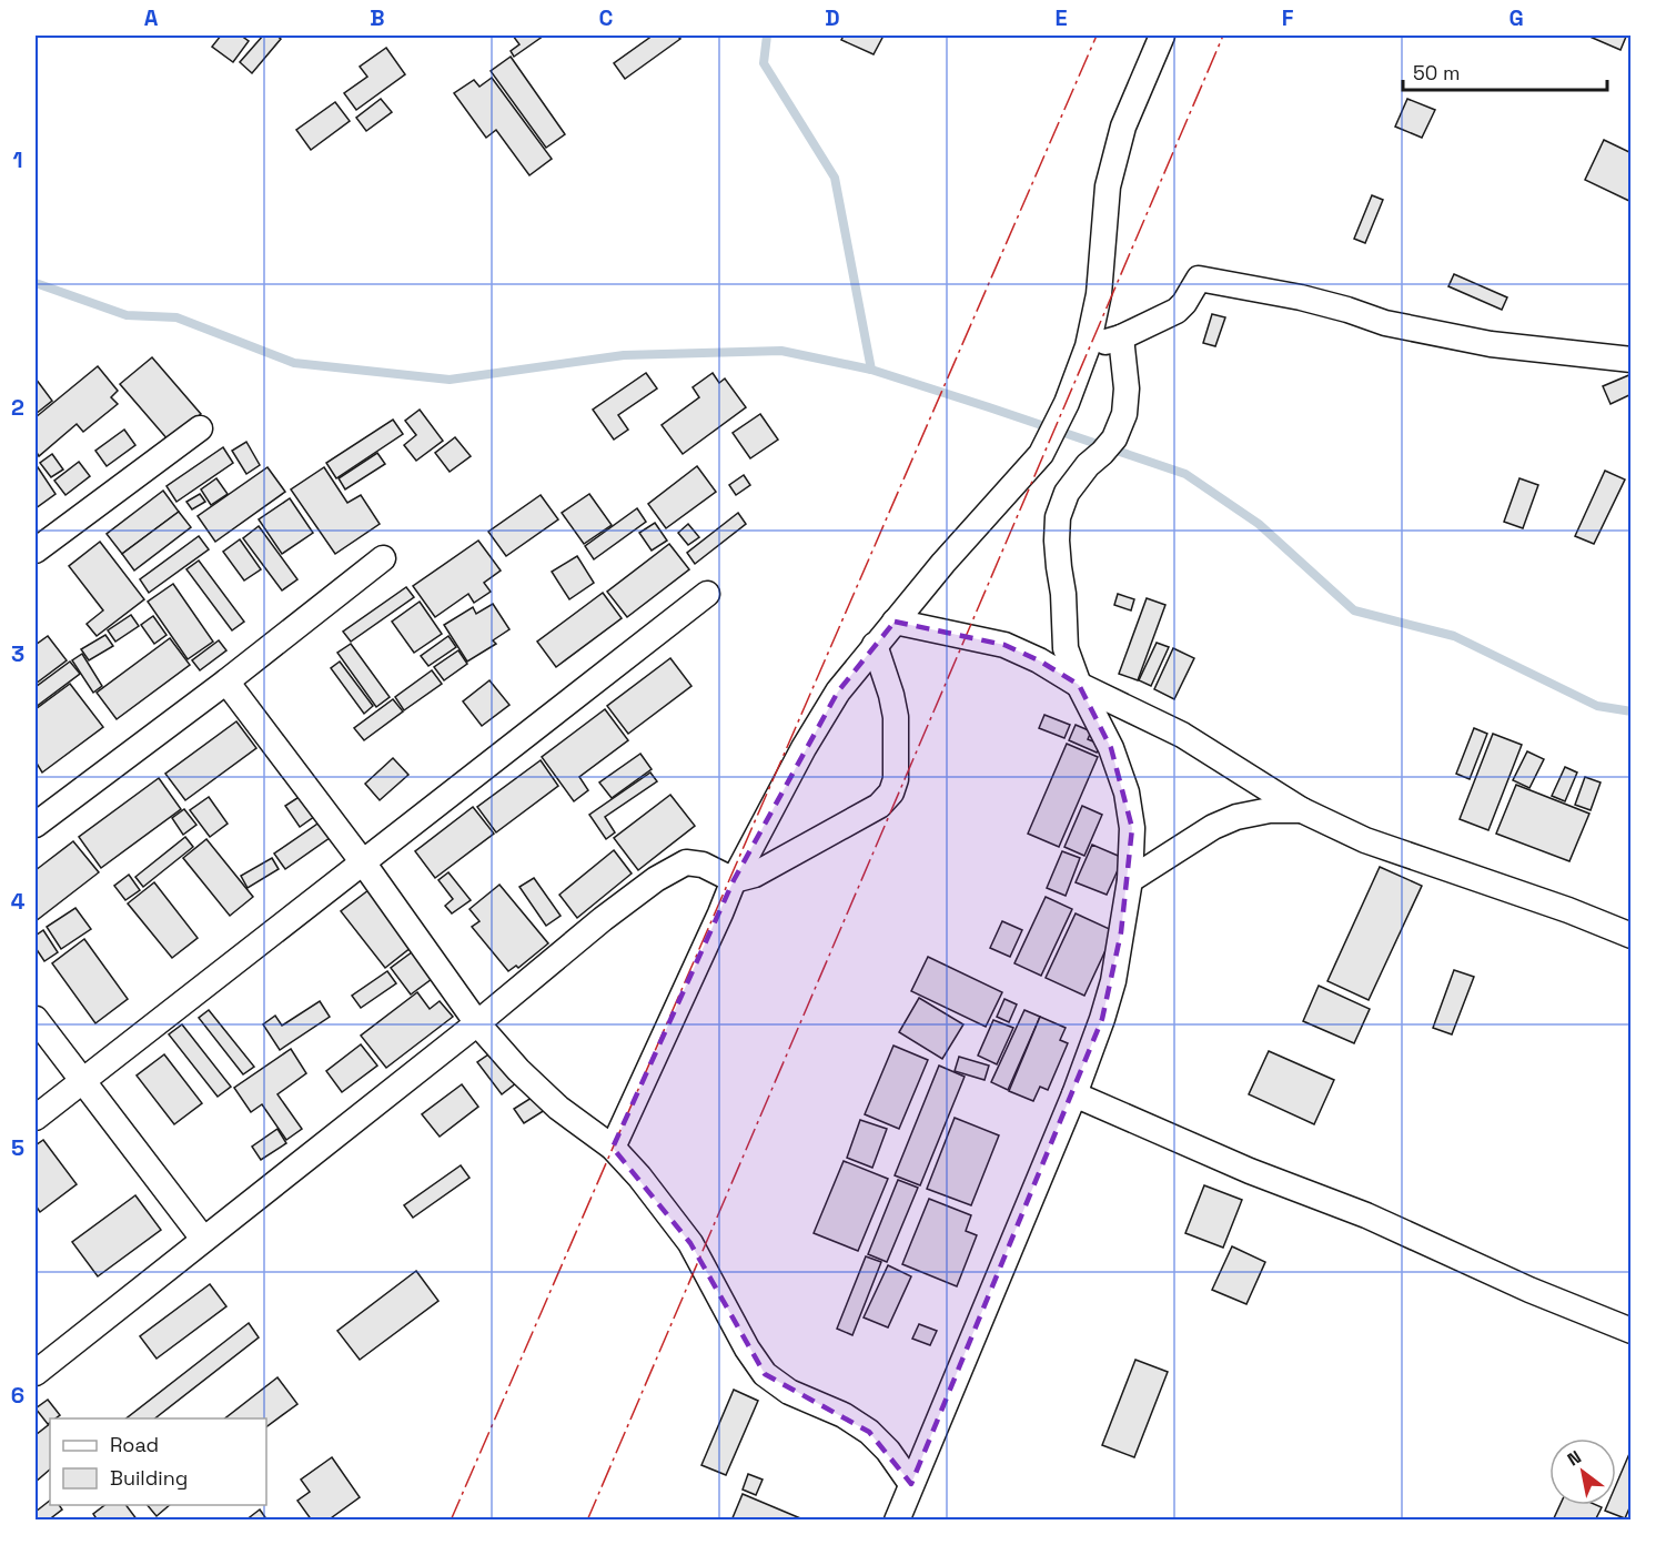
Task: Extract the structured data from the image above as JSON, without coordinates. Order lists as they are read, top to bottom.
{
  "legend": ["Road", "Building"],
  "scale_bar": "50 m",
  "north": "top left",
  "grid": {
    "columns": [
      "A",
      "B",
      "C",
      "D",
      "E",
      "F",
      "G"
    ],
    "rows": [
      "1",
      "2",
      "3",
      "4",
      "5",
      "6"
    ]
  }
}
